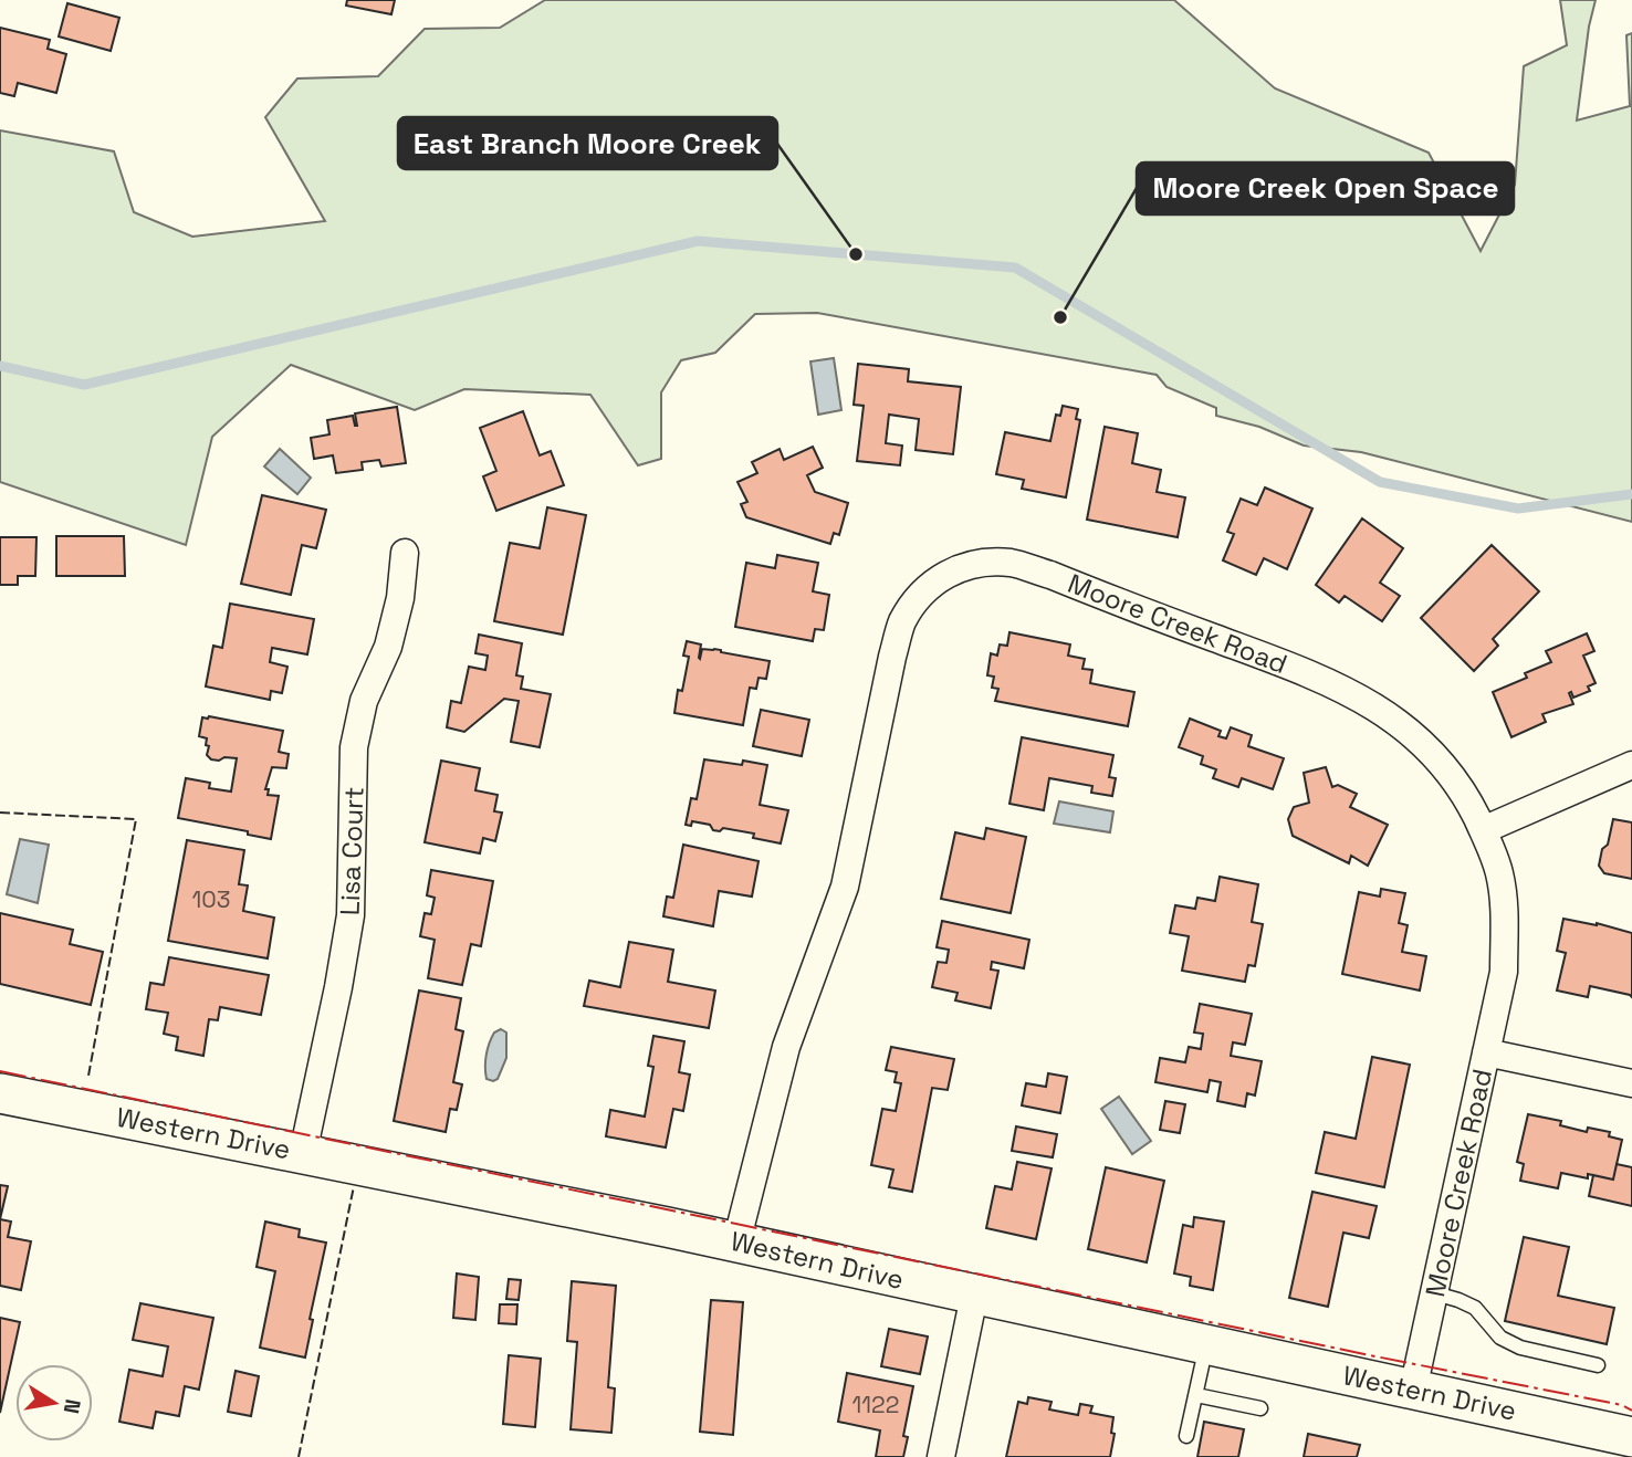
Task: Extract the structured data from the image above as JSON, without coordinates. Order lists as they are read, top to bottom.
{
  "streets": {
    "street": ["Moore Creek Road", "Lisa Court", "Western Drive"]
  },
  "crossings": [
    ["Moore Creek Road", "Western Drive"],
    ["Lisa Court", "Western Drive"]
  ],
  "places": ["East Branch Moore Creek", "Moore Creek Open Space"],
  "house_numbers": ["103", "1122"],
  "north": "right"
}
